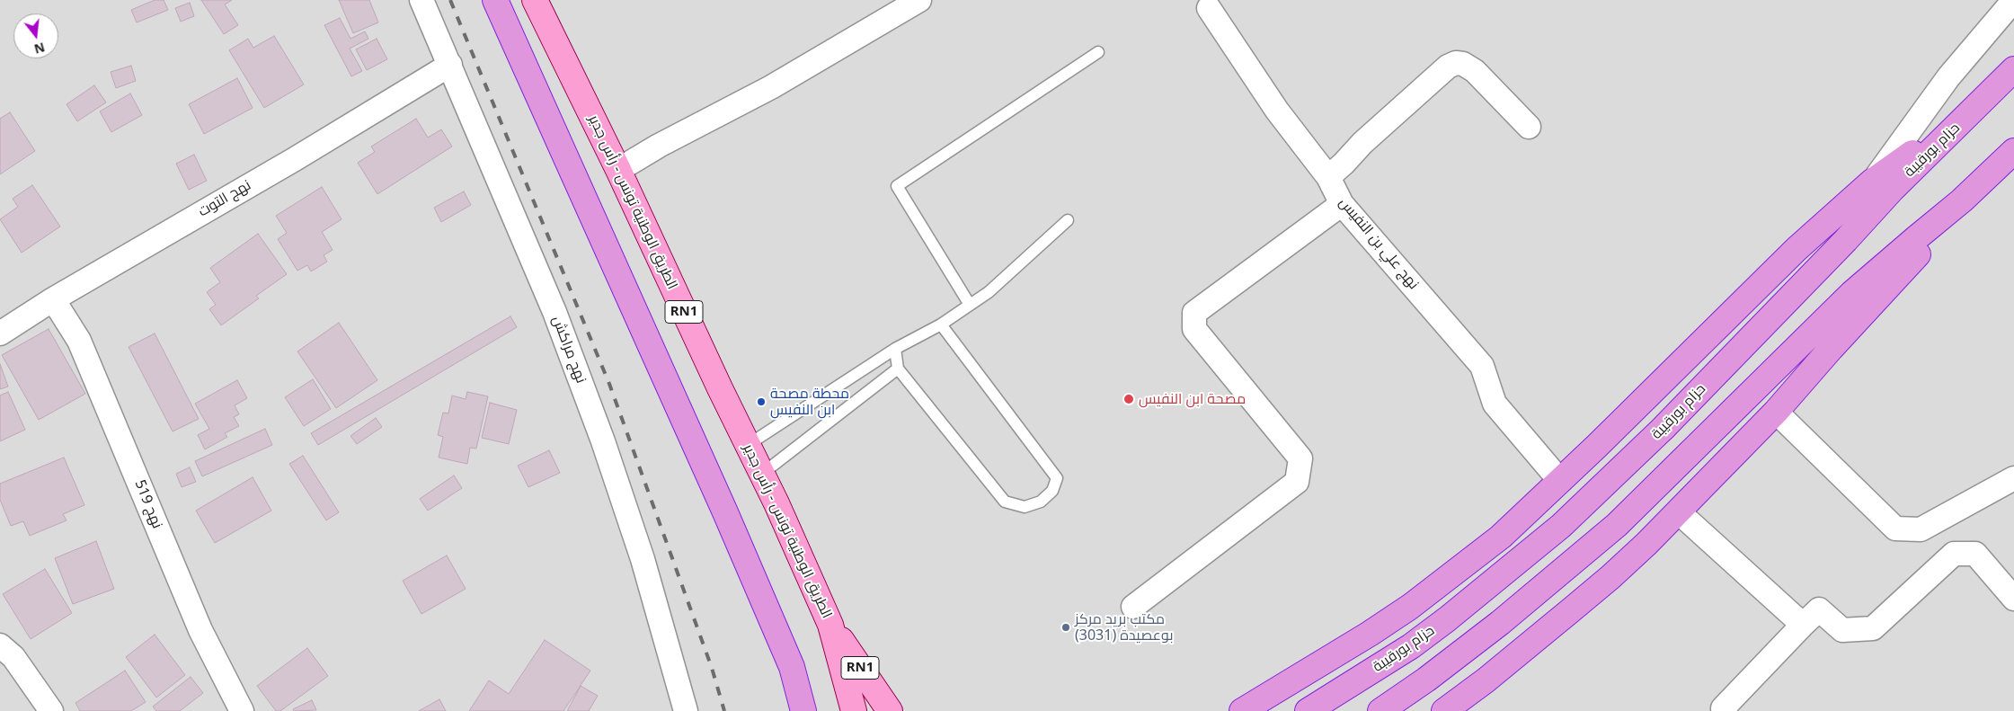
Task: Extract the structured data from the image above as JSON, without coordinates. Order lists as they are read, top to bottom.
{
  "streets": {
    "highway": ["حزام بورقيبة"],
    "main road": ["الطريق الوطنية تونس - رأس جدير", "RN1"],
    "street": [
      "نهج التوت",
      "نهج علي بن النفيس",
      "نهج مراكش",
      "نهج 519"
    ]
  },
  "crossings": [
    ["نهج التوت", "نهج مراكش"],
    ["نهج التوت", "نهج 519"]
  ],
  "places": ["مصحة ابن النفيس", "محطة مصحة ابن النفيس", "مكتب بريد مركز بوعصيدة (3031)"],
  "north": "bottom"
}
